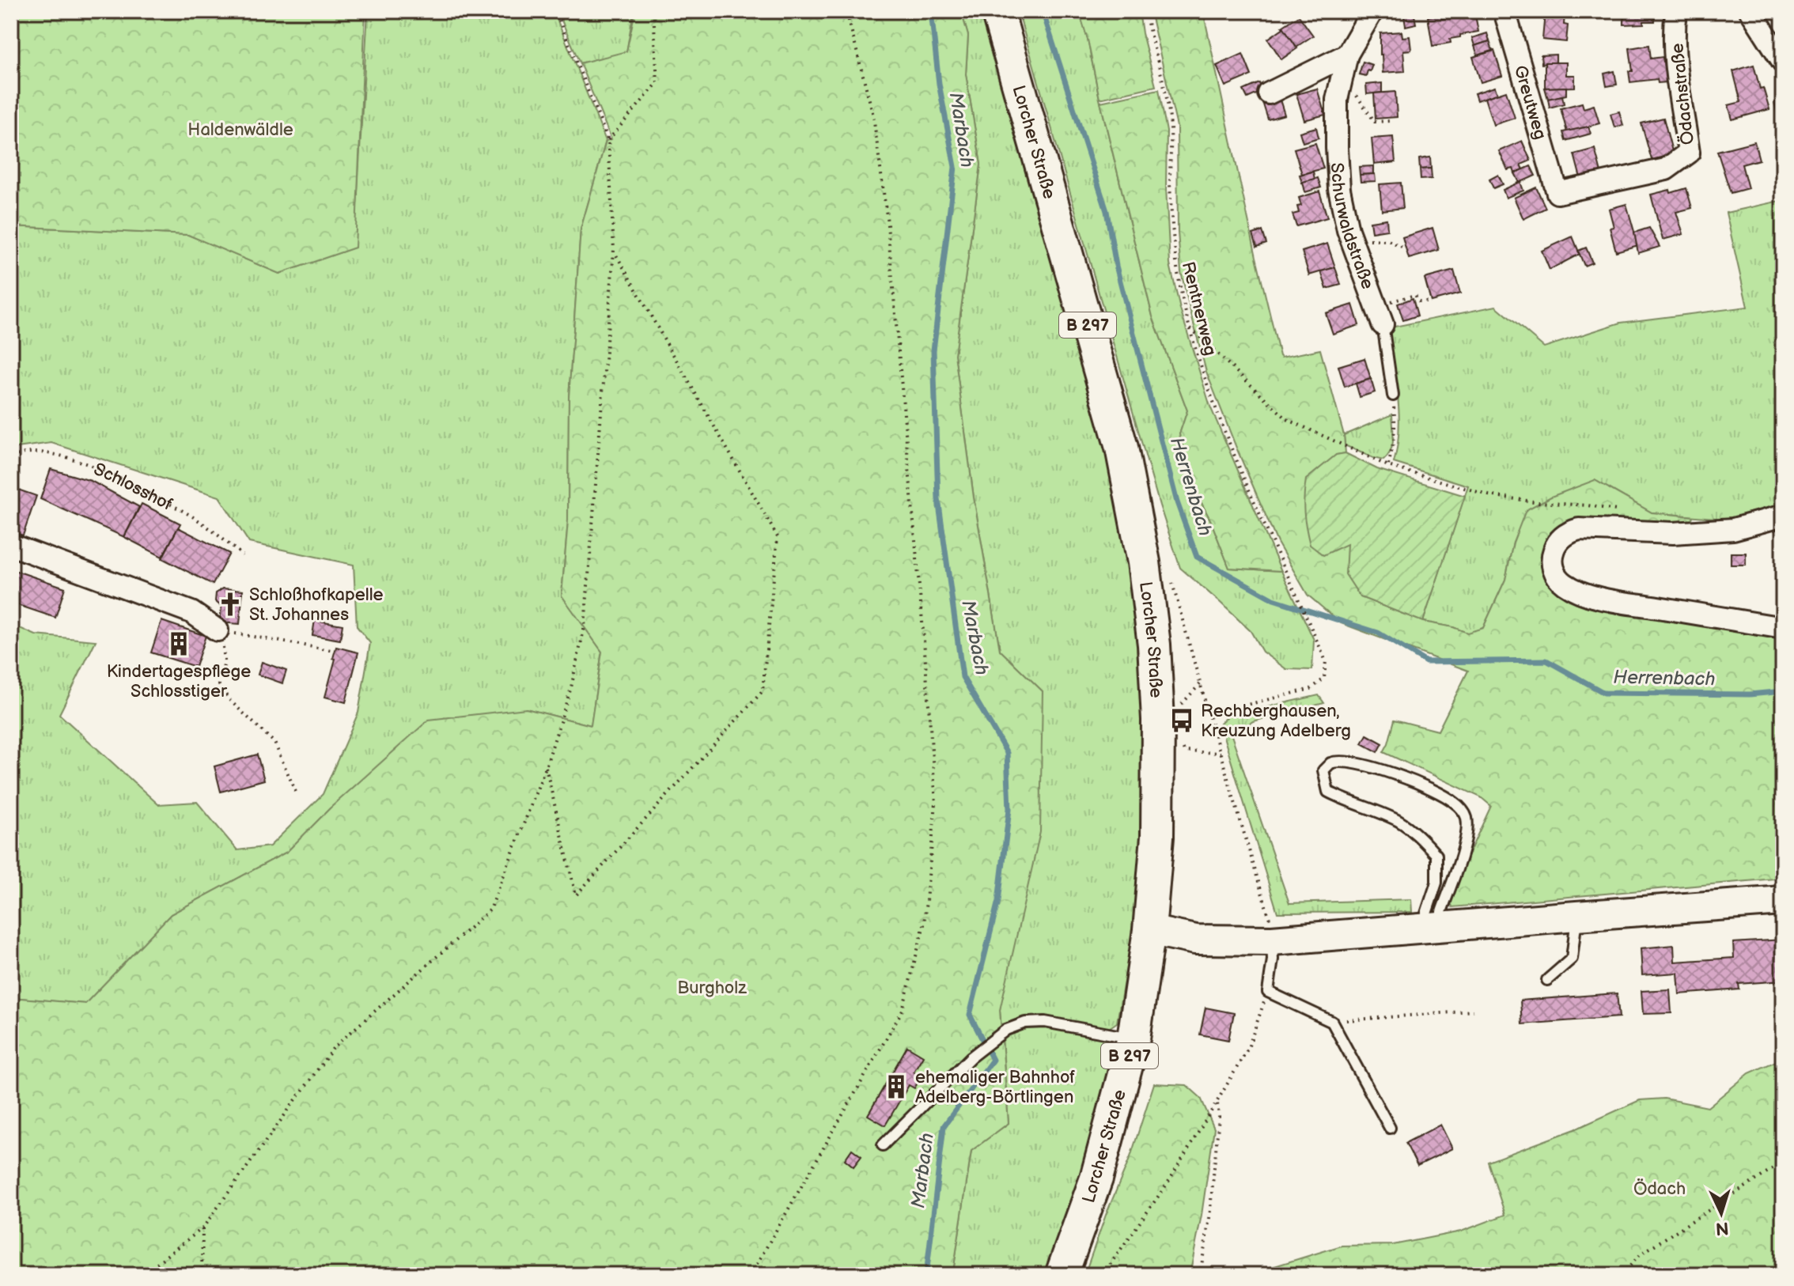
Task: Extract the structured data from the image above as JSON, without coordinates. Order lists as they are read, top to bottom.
{
  "streets": {
    "main road": ["Lorcher Straße", "B 297"],
    "street": ["Ödachstraße", "Greutweg", "Schurwaldstraße"],
    "path": ["Rentnerweg", "Schlosshof"]
  },
  "crossings": [
    ["Ödachstraße", "Greutweg"]
  ],
  "water": ["Marbach", "Herrenbach"],
  "parks": ["Haldenwäldle", "Burgholz", "Ödach"],
  "places": {
    "church": ["Schloßhofkapelle St. Johannes"],
    "building": ["Kindertagespflege Schlosstiger", "ehemaliger Bahnhof Adelberg-Börtlingen"],
    "bus stop": ["Rechberghausen, Kreuzung Adelberg"]
  },
  "north": "bottom"
}
